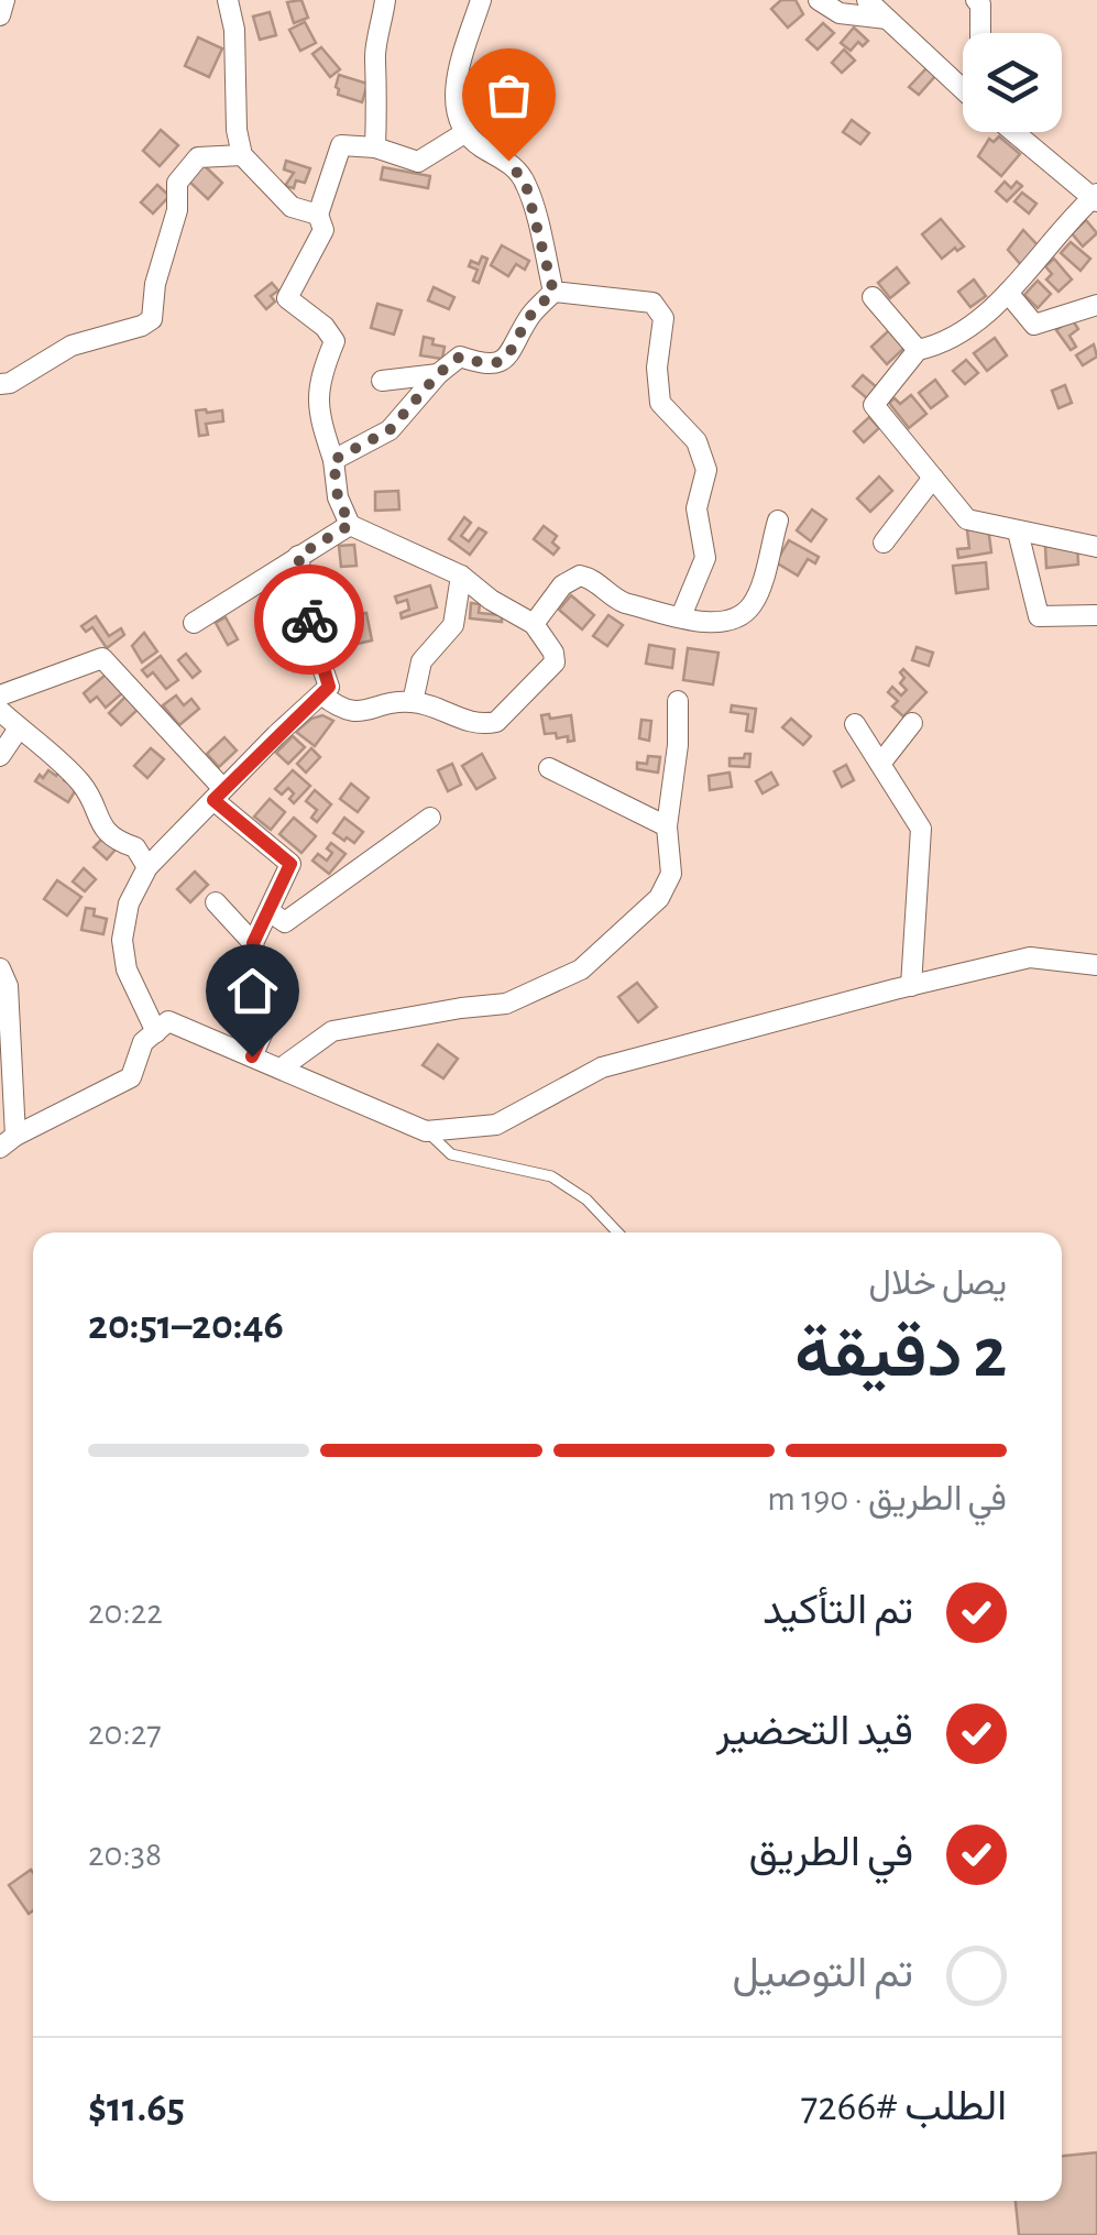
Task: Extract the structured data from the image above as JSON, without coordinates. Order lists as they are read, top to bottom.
{
  "page": {
    "heading": ["2 دقيقة", "يصل خلال", "20:46–20:51"],
    "panel": ["الطلب #7266", "$11.65"],
    "bar": "في الطريق · 190 m",
    "list": [
      ["تم التأكيد", "20:22"],
      ["قيد التحضير", "20:27"],
      ["في الطريق", "20:38"],
      "تم التوصيل"
    ]
  }
}
